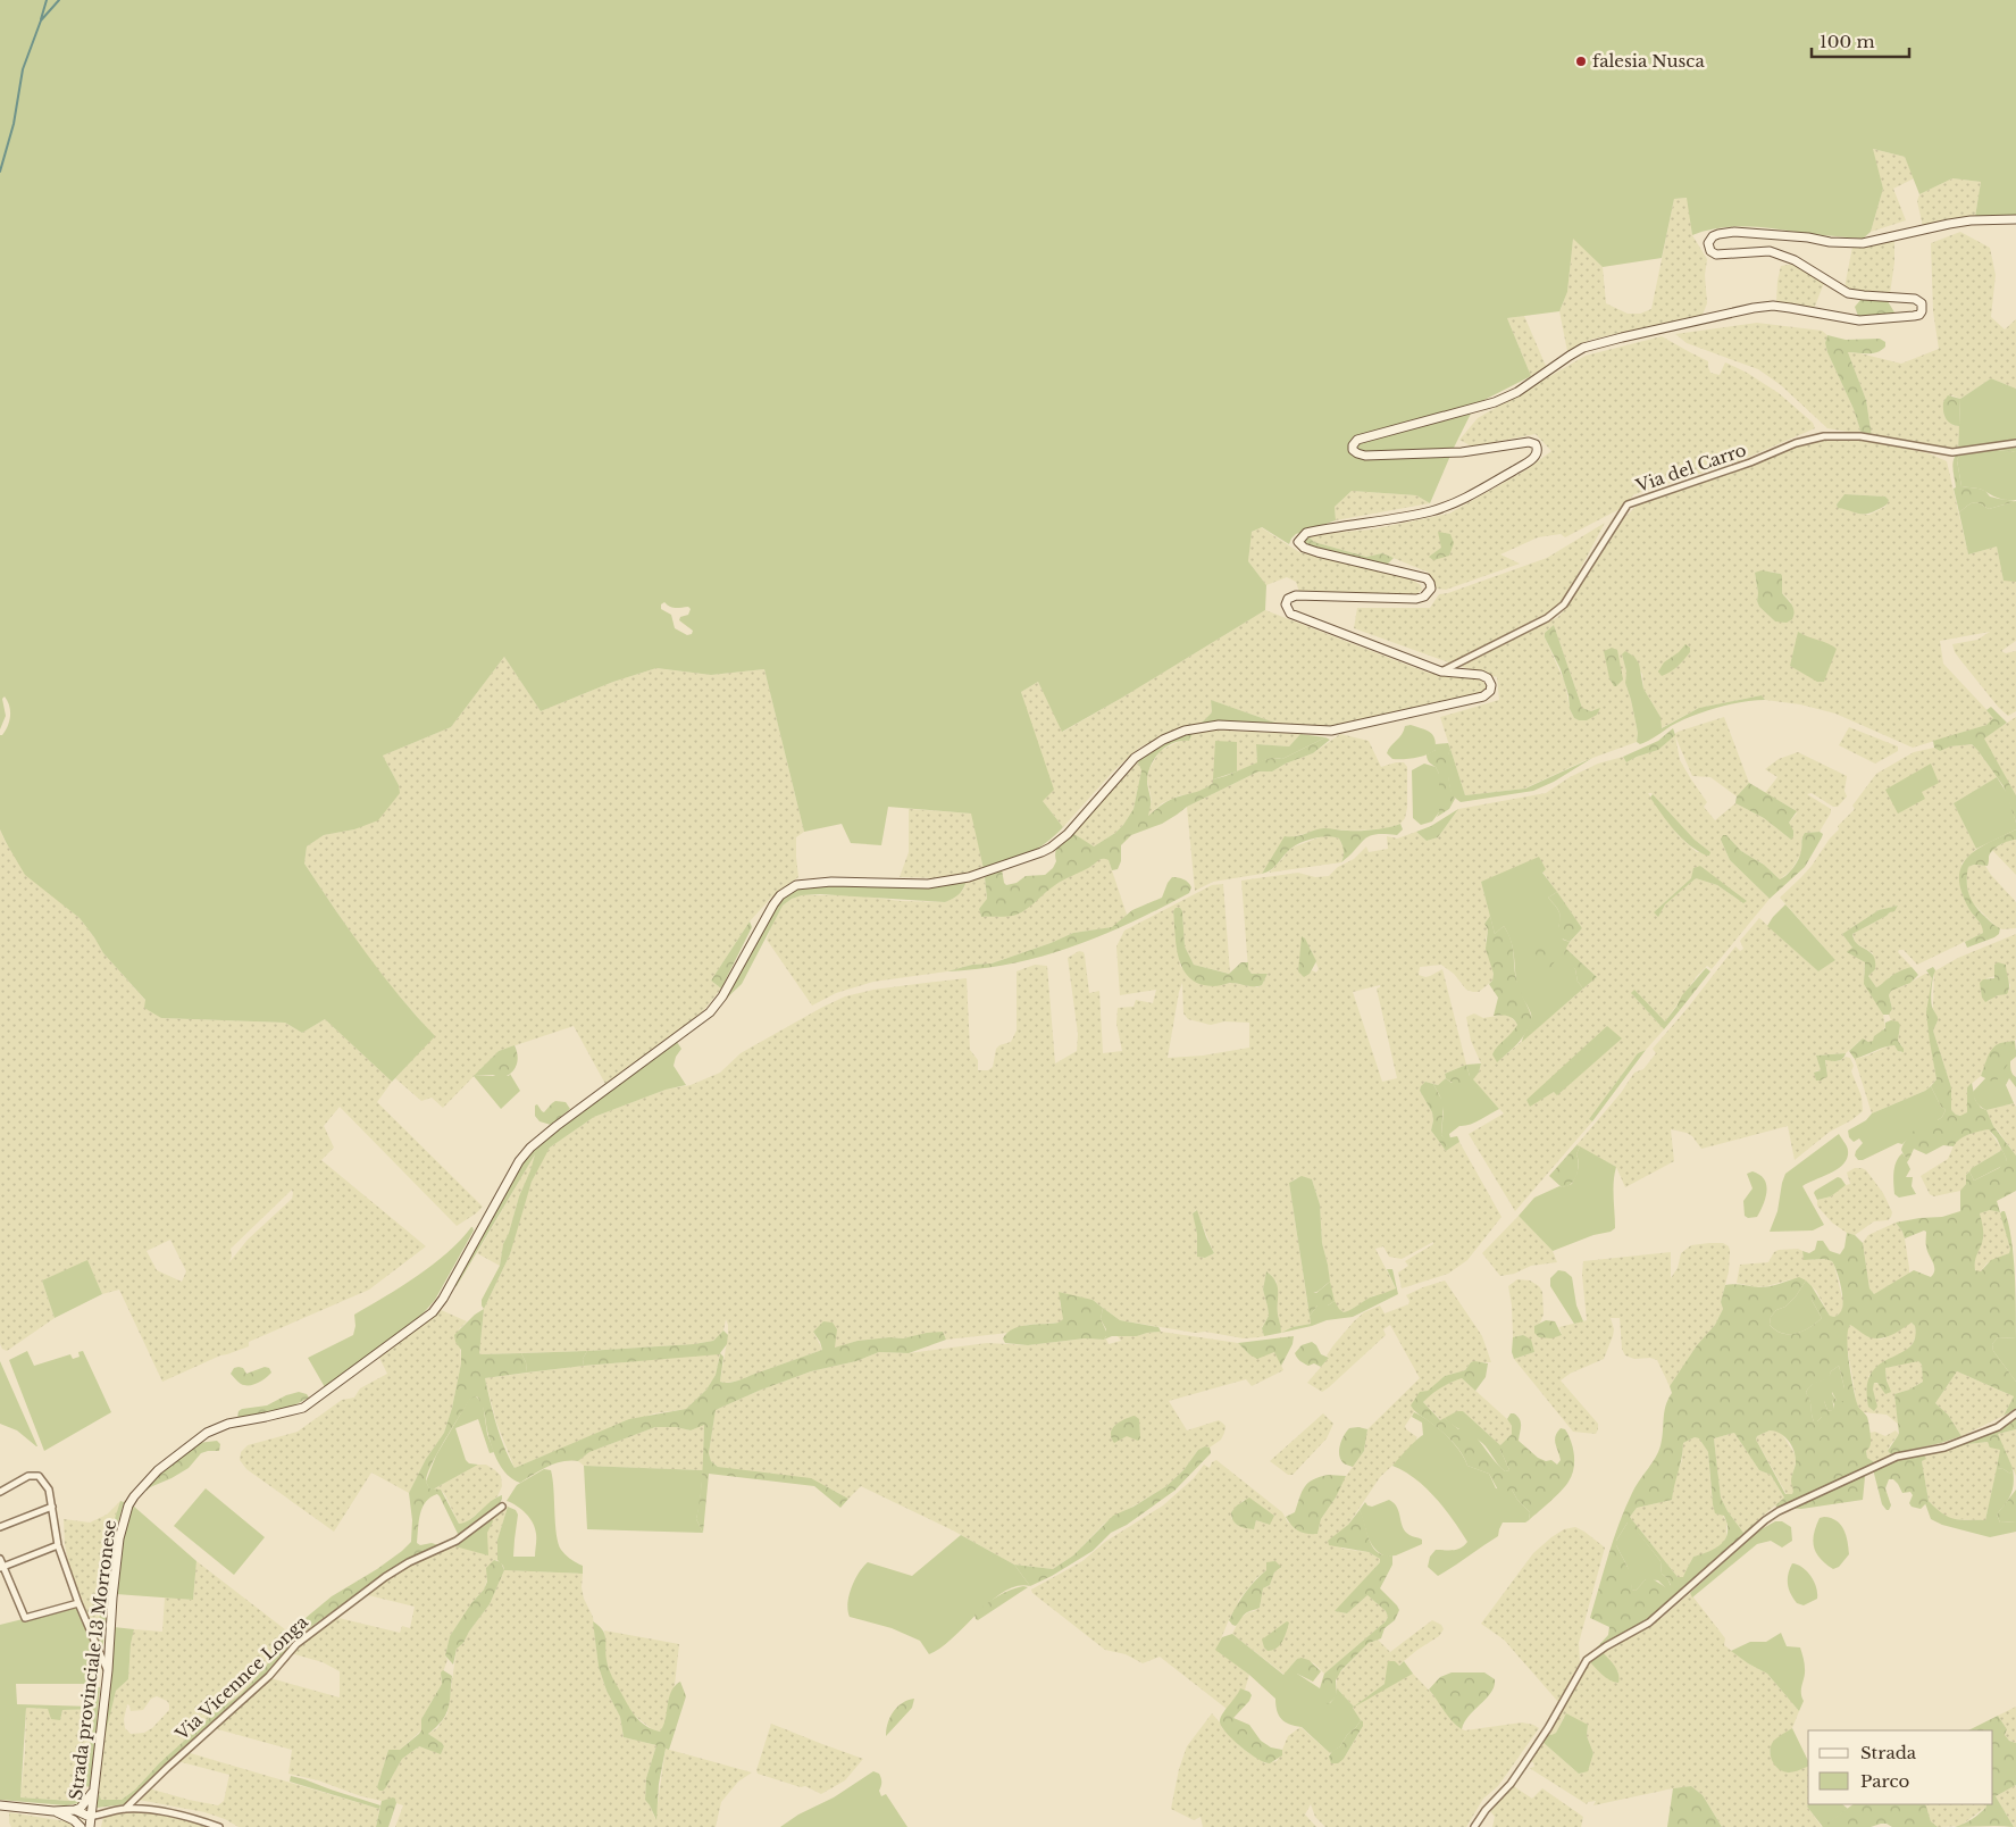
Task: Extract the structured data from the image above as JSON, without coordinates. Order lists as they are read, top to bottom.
{
  "streets": {
    "main road": ["Strada provinciale 13 Morronese"],
    "street": ["Via del Carro", "Via Vicennce Longa"]
  },
  "crossings": [
    ["Via del Carro", "Strada provinciale 13 Morronese"]
  ],
  "places": ["falesia Nusca"],
  "legend": ["Strada", "Parco"],
  "scale_bar": "100 m"
}
